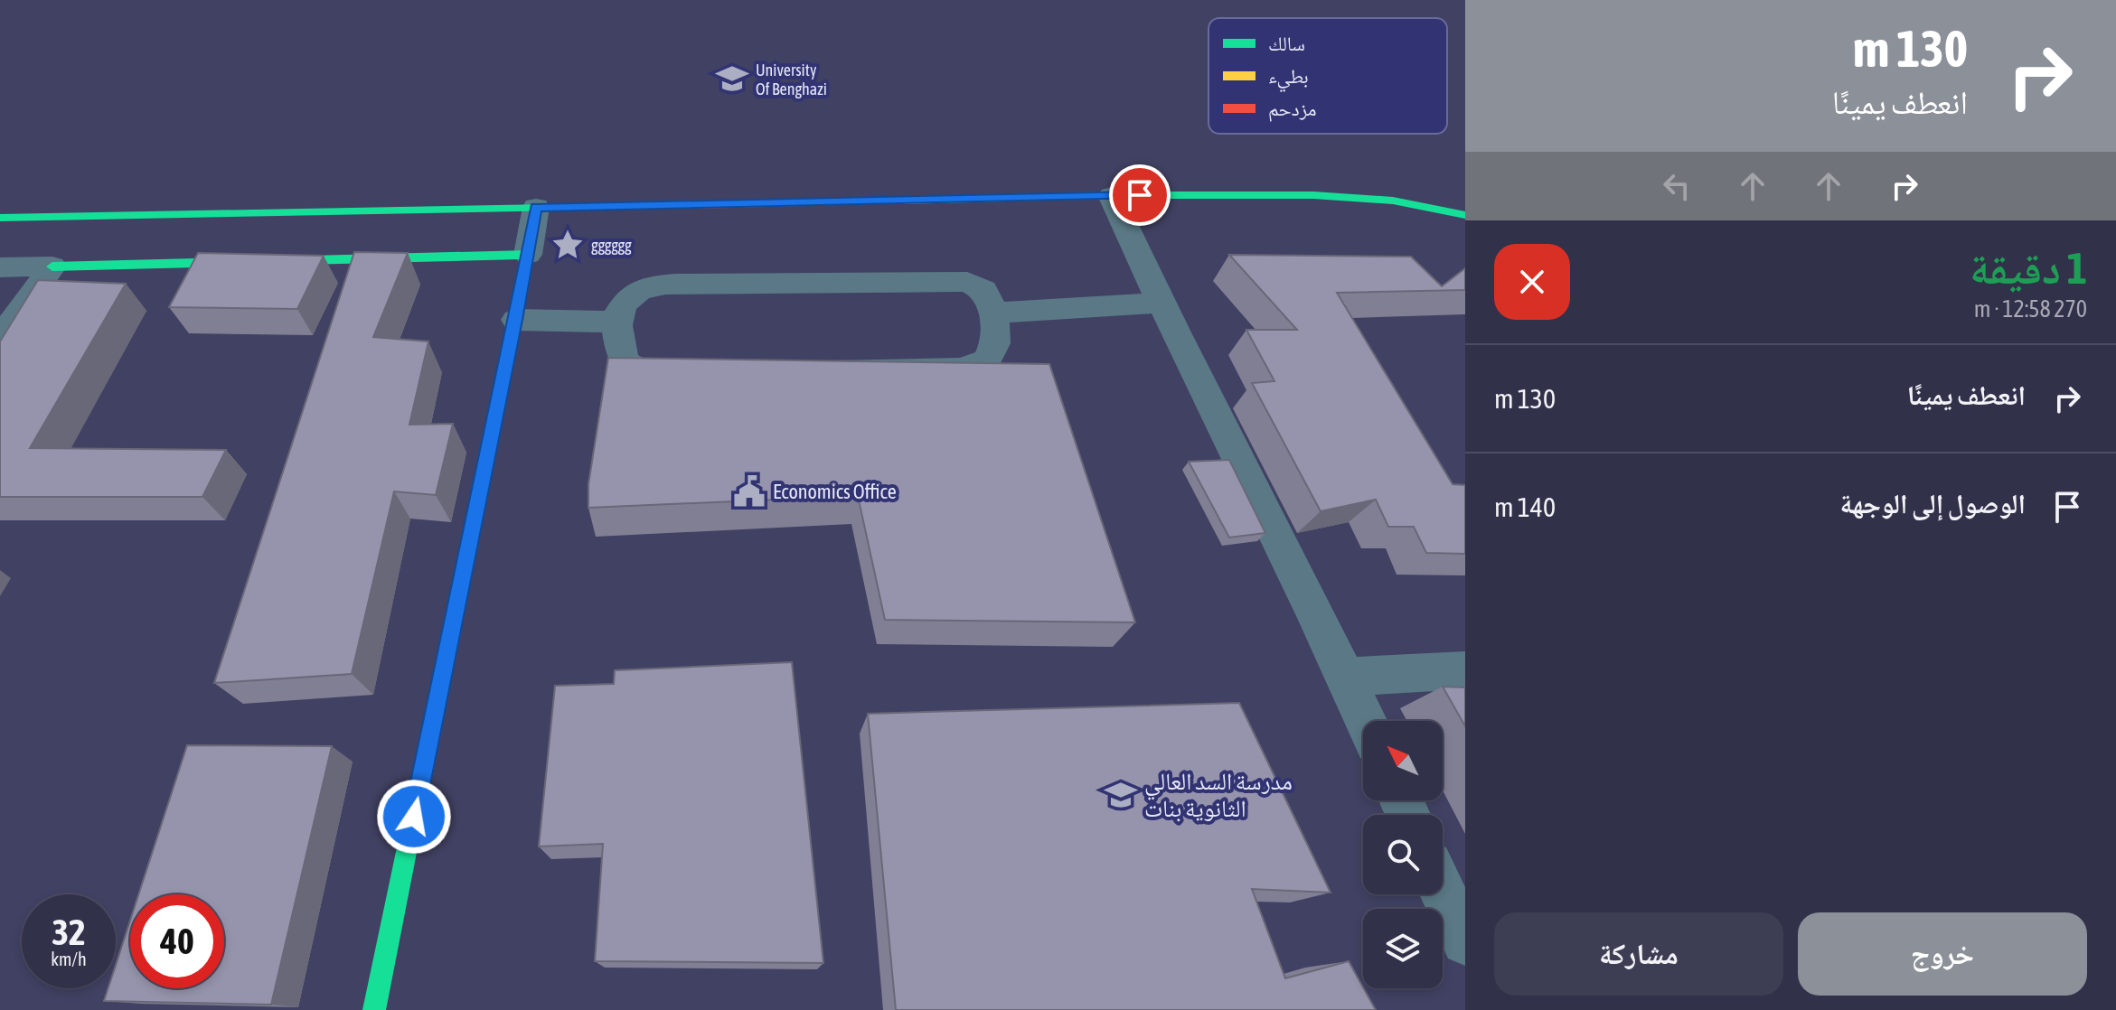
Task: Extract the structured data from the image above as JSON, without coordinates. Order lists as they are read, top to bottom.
{
  "places": {
    "school or university": ["University Of Benghazi", "مدرسة السد العالي الثانوية بنات"],
    "place": ["gggggg"],
    "public building": ["Economics Office"]
  },
  "legend": ["سالك", "بطيء", "مزدحم"],
  "north": "top left",
  "page": {
    "turn": ["130 m", "انعطف يمينًا"],
    "heading": ["1 دقيقة", "270 m · 12:58"],
    "list": [
      {
        "name": "انعطف يمينًا",
        "value": "130 m"
      },
      {
        "name": "الوصول إلى الوجهة",
        "value": "140 m"
      }
    ],
    "speed": "32 km/h",
    "limit": "40",
    "buttons": ["خروج", "مشاركة"]
  }
}
